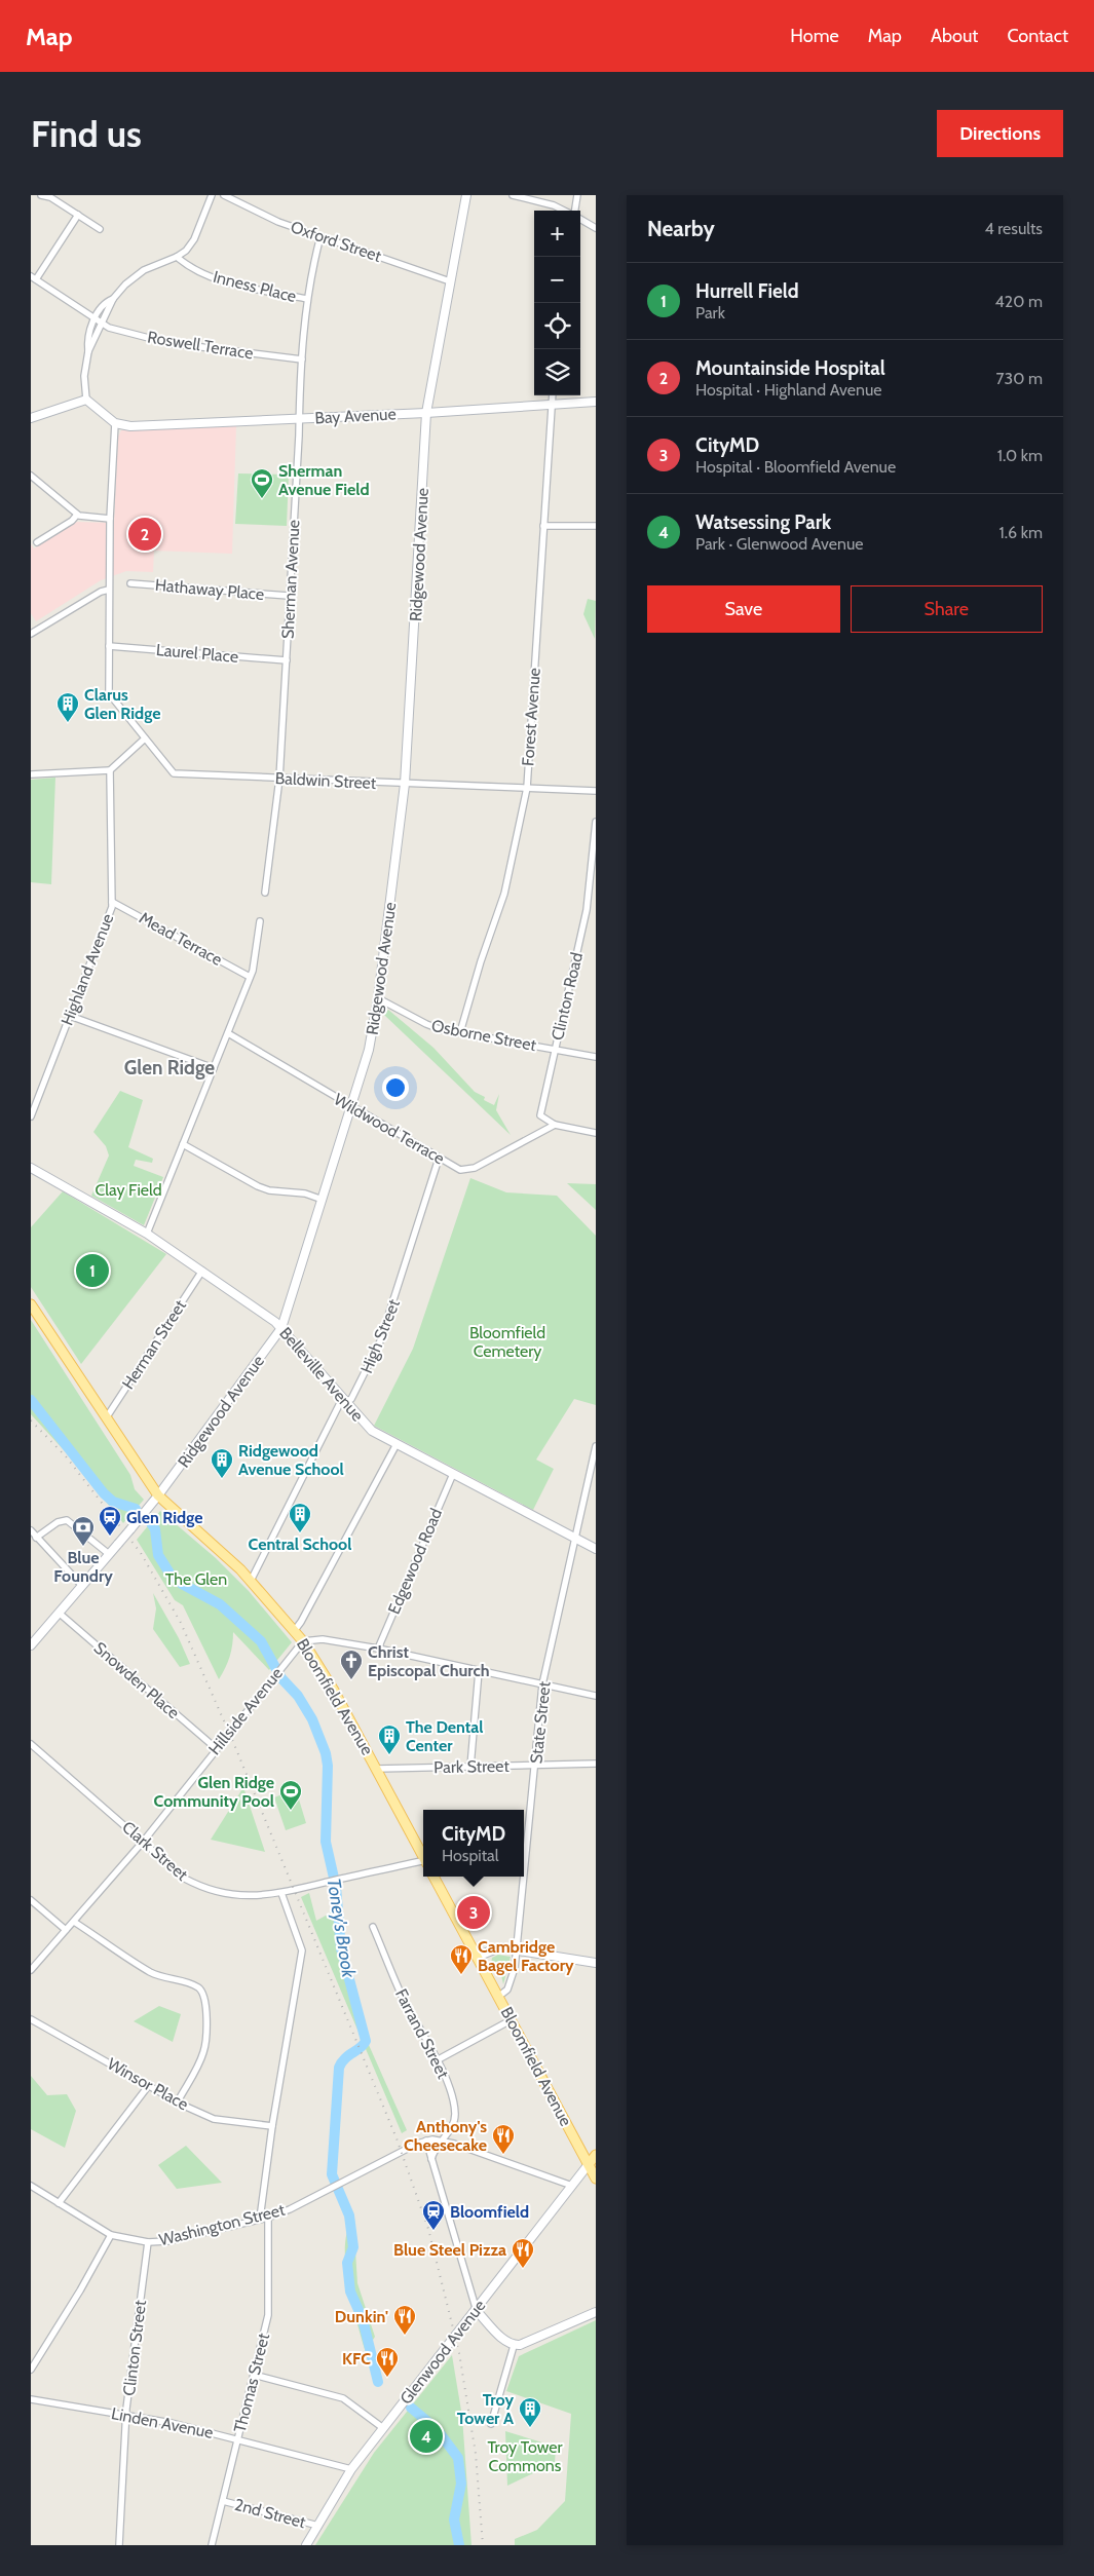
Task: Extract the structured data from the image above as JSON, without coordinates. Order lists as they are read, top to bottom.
{
  "streets": {
    "main road": ["Bloomfield Avenue"],
    "street": [
      "Oxford Street",
      "Inness Place",
      "Roswell Terrace",
      "Bay Avenue",
      "Ridgewood Avenue",
      "Sherman Avenue",
      "Hathaway Place",
      "Laurel Place",
      "Forest Avenue",
      "Baldwin Street",
      "Mead Terrace",
      "Highland Avenue",
      "Clinton Road",
      "Osborne Street",
      "Wildwood Terrace",
      "High Street",
      "Herman Street",
      "Belleville Avenue",
      "Edgewood Road",
      "Snowden Place",
      "Hillside Avenue",
      "State Street",
      "Park Street",
      "Clark Street",
      "Farrand Street",
      "Winsor Place",
      "Washington Street",
      "Clinton Street",
      "Glenwood Avenue",
      "Thomas Street",
      "Linden Avenue",
      "2nd Street"
    ]
  },
  "crossings": [
    ["Oxford Street", "Ridgewood Avenue"],
    ["Oxford Street", "Sherman Avenue"],
    ["Inness Place", "Sherman Avenue"],
    ["Roswell Terrace", "Sherman Avenue"],
    ["Bay Avenue", "Ridgewood Avenue"],
    ["Bay Avenue", "Sherman Avenue"],
    ["Bay Avenue", "Forest Avenue"],
    ["Ridgewood Avenue", "Baldwin Street"],
    ["Ridgewood Avenue", "Osborne Street"],
    ["Ridgewood Avenue", "Wildwood Terrace"],
    ["Ridgewood Avenue", "Belleville Avenue"],
    ["Ridgewood Avenue", "Snowden Place"],
    ["Ridgewood Avenue", "Bloomfield Avenue"],
    ["Sherman Avenue", "Hathaway Place"],
    ["Sherman Avenue", "Laurel Place"],
    ["Sherman Avenue", "Baldwin Street"],
    ["Laurel Place", "Baldwin Street"],
    ["Forest Avenue", "Baldwin Street"],
    ["Forest Avenue", "Osborne Street"],
    ["Mead Terrace", "Highland Avenue"],
    ["Clinton Road", "Osborne Street"],
    ["Clinton Road", "Wildwood Terrace"],
    ["Wildwood Terrace", "High Street"],
    ["High Street", "Belleville Avenue"],
    ["High Street", "Bloomfield Avenue"],
    ["Herman Street", "Belleville Avenue"],
    ["Herman Street", "Bloomfield Avenue"],
    ["Belleville Avenue", "Edgewood Road"],
    ["Belleville Avenue", "State Street"],
    ["Snowden Place", "Hillside Avenue"],
    ["Bloomfield Avenue", "Hillside Avenue"],
    ["Bloomfield Avenue", "State Street"],
    ["Bloomfield Avenue", "Park Street"],
    ["Bloomfield Avenue", "Glenwood Avenue"],
    ["Hillside Avenue", "Clark Street"],
    ["State Street", "Park Street"],
    ["Farrand Street", "Washington Street"],
    ["Washington Street", "Clinton Street"],
    ["Washington Street", "Glenwood Avenue"],
    ["Washington Street", "Thomas Street"],
    ["Clinton Street", "Linden Avenue"],
    ["Glenwood Avenue", "Linden Avenue"],
    ["Glenwood Avenue", "2nd Street"],
    ["Thomas Street", "Linden Avenue"],
    ["Thomas Street", "2nd Street"]
  ],
  "districts": ["Glen Ridge"],
  "water": ["Toney's Brook"],
  "parks": [
    "Clay Field",
    "Bloomfield Cemetery",
    "The Glen",
    "Troy Tower Commons"
  ],
  "places": {
    "sports": ["Sherman Avenue Field", "Glen Ridge Community Pool"],
    "building": [
      "Clarus Glen Ridge",
      "Ridgewood Avenue School",
      "Central School",
      "The Dental Center",
      "Troy Tower A"
    ],
    "station": ["Glen Ridge", "Bloomfield"],
    "bank": ["Blue Foundry"],
    "church": ["Christ Episcopal Church"],
    "restaurant": [
      "Cambridge Bagel Factory",
      "Anthony's Cheesecake",
      "Blue Steel Pizza",
      "Dunkin'",
      "KFC"
    ]
  },
  "page": {
    "header": "Map",
    "nav": [
      "Home",
      "Map",
      "About",
      "Contact"
    ],
    "buttons": [
      "Directions",
      ["Save", "Share"]
    ],
    "title": "Find us",
    "heading": ["Nearby", "4 results"],
    "map_buttons": ["+", "−"],
    "list": [
      {
        "mark": "1",
        "name": "Hurrell Field",
        "note": "Park",
        "value": "420 m"
      },
      {
        "mark": "2",
        "name": "Mountainside Hospital",
        "note": "Hospital · Highland Avenue",
        "value": "730 m"
      },
      {
        "mark": "3",
        "name": "CityMD",
        "note": "Hospital · Bloomfield Avenue",
        "value": "1.0 km"
      },
      {
        "mark": "4",
        "name": "Watsessing Park",
        "note": "Park · Glenwood Avenue",
        "value": "1.6 km"
      }
    ],
    "pins": [
      "2",
      "1",
      "3",
      "4"
    ],
    "popup": ["CityMD", "Hospital"]
  }
}
